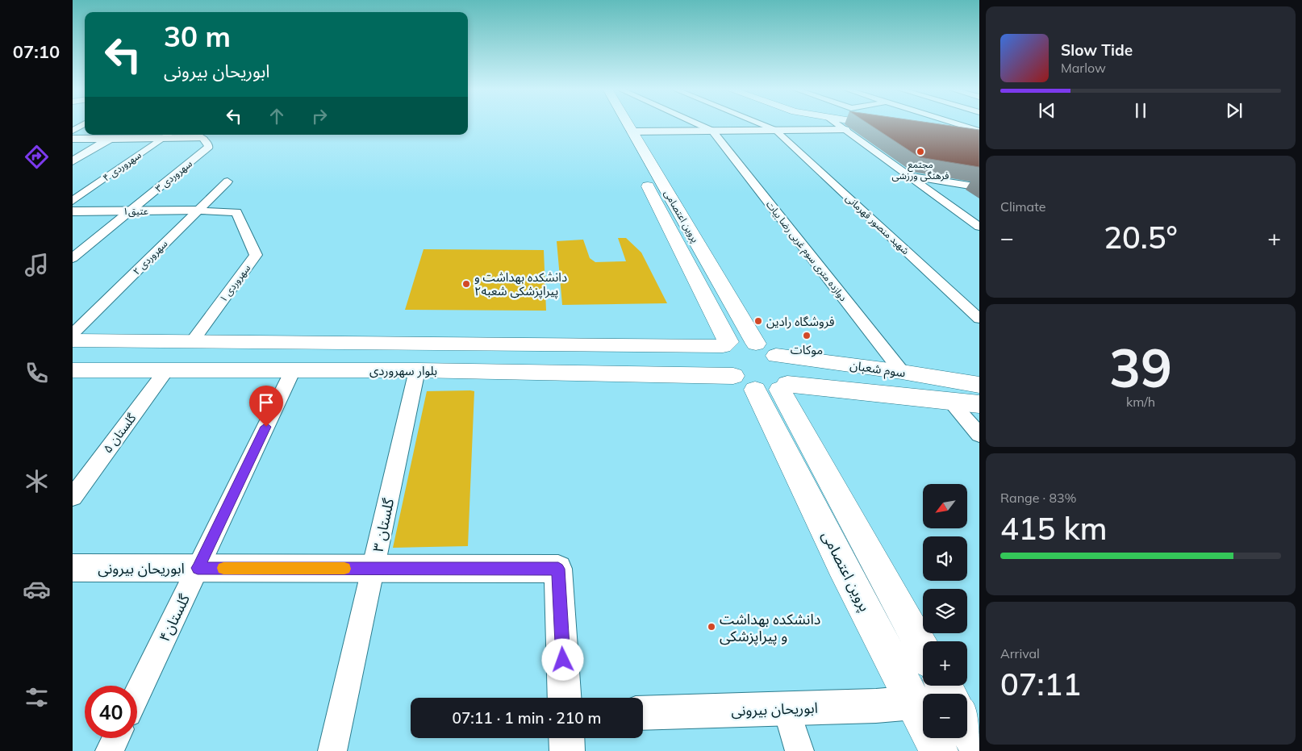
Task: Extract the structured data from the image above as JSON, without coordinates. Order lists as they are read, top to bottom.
{
  "streets": {
    "main road": ["پروین اعتصامی", "سوم شعبان", "بلوار سهروردی"],
    "street": [
      "سهروردی ۴",
      "سهروردی ۳",
      "عتیق۱",
      "شهید منصور قهرمانی",
      "دوازده متری سوم غربی رضا بیات",
      "سهروردی ۲",
      "سهروردی ۱",
      "گلستان ۵",
      "گلستان ۳",
      "ابوریحان بیرونی",
      "گلستان۴"
    ]
  },
  "crossings": [
    ["سهروردی ۳", "عتیق۱"],
    ["عتیق۱", "سهروردی ۲"],
    ["عتیق۱", "سهروردی ۱"],
    ["پروین اعتصامی", "سوم شعبان"],
    ["پروین اعتصامی", "بلوار سهروردی"],
    ["پروین اعتصامی", "ابوریحان بیرونی"],
    ["دوازده متری سوم غربی رضا بیات", "سوم شعبان"],
    ["سهروردی ۲", "سهروردی ۱"],
    ["سوم شعبان", "بلوار سهروردی"],
    ["بلوار سهروردی", "گلستان ۵"],
    ["بلوار سهروردی", "گلستان ۳"],
    ["بلوار سهروردی", "گلستان۴"],
    ["گلستان ۳", "ابوریحان بیرونی"],
    ["ابوریحان بیرونی", "گلستان۴"]
  ],
  "places": [
    "مجتمع فرهنگی ورزشی",
    "دانشکده بهداشت و پیراپزشکى شعبه۲",
    "فروشگاه رادین",
    "موکات",
    "دانشکده بهداشت و پیراپزشکی"
  ],
  "north": "bottom left",
  "page": {
    "tabs": "07:10",
    "turn": ["30 m", "ابوریحان بیرونی"],
    "song": ["Slow Tide", "Marlow"],
    "tile": [
      "Climate",
      ["39", "km/h"],
      ["Range · 83%", "415 km"],
      ["Arrival", "07:11"]
    ],
    "heat": ["−", "20.5°", "+"],
    "map_buttons": ["+", "−"],
    "limit": "40",
    "trip": "07:11 · 1 min · 210 m"
  }
}
